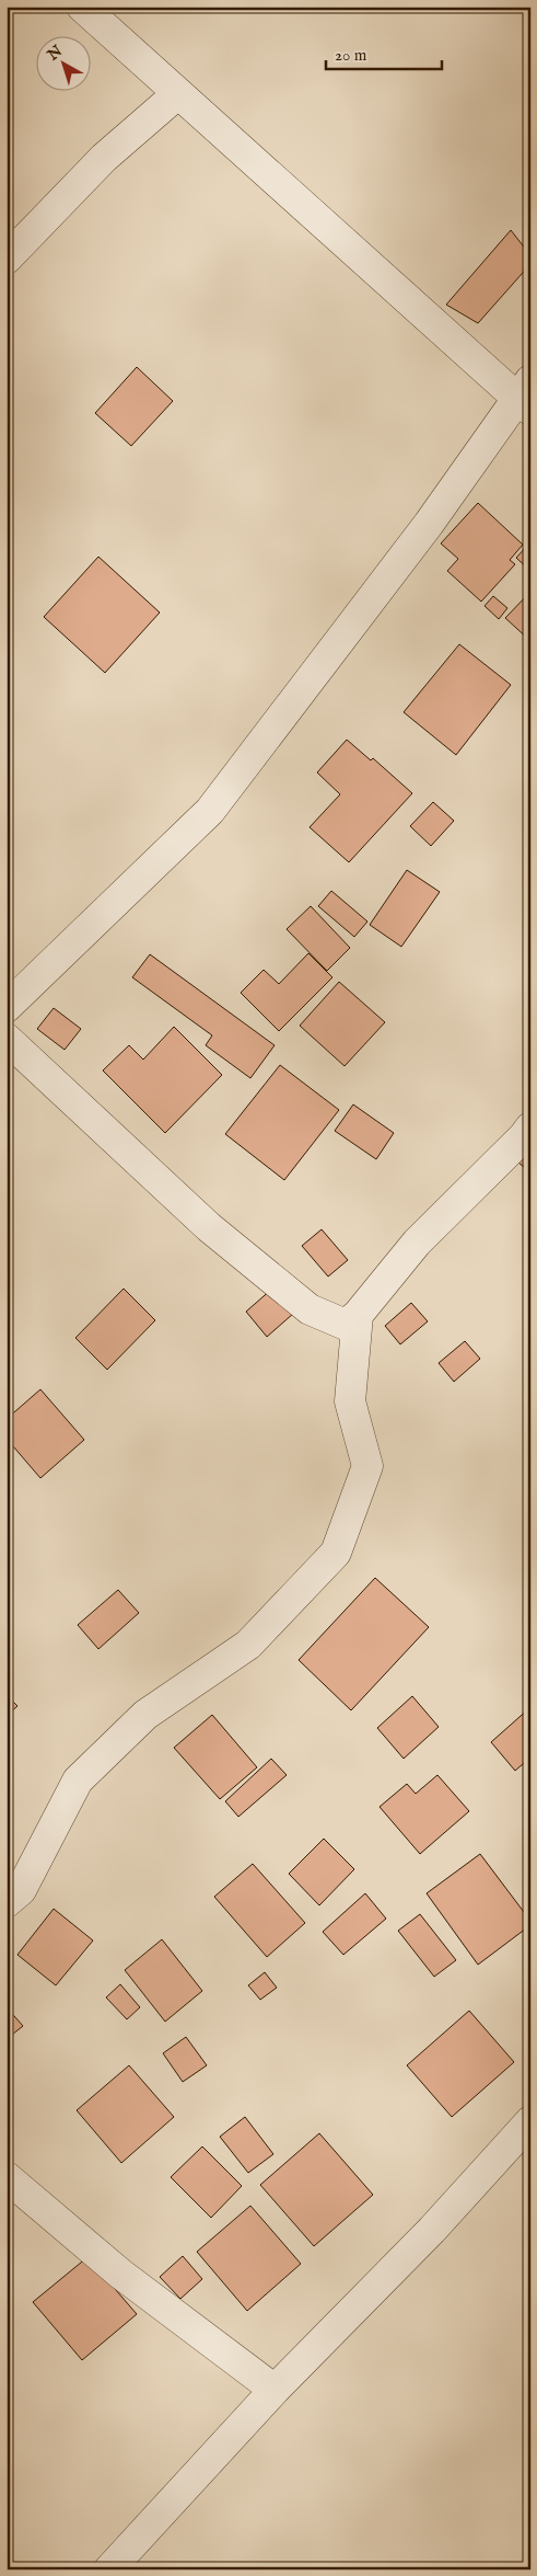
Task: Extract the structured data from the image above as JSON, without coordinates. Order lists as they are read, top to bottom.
{
  "scale_bar": "20 m",
  "north": "top left"
}
